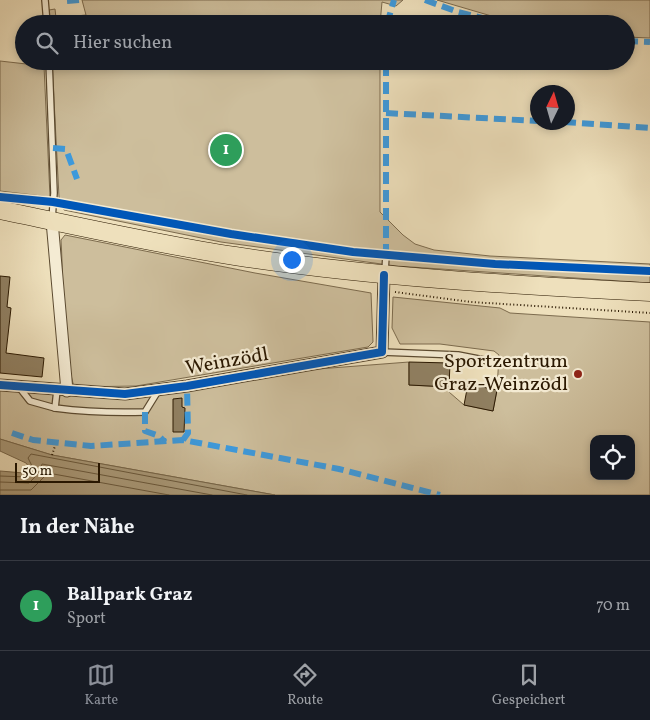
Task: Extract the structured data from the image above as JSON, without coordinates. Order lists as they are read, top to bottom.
{
  "streets": {
    "street": ["Weinzödl"]
  },
  "places": ["Sportzentrum Graz-Weinzödl"],
  "scale_bar": "50 m",
  "north": "top",
  "page": {
    "search": "Hier suchen",
    "pins": "1",
    "scale": "50 m",
    "heading": "In der Nähe",
    "list": [
      {
        "mark": "1",
        "name": "Ballpark Graz",
        "note": "Sport",
        "value": "70 m"
      }
    ],
    "nav": ["Karte", "Route", "Gespeichert"]
  }
}
